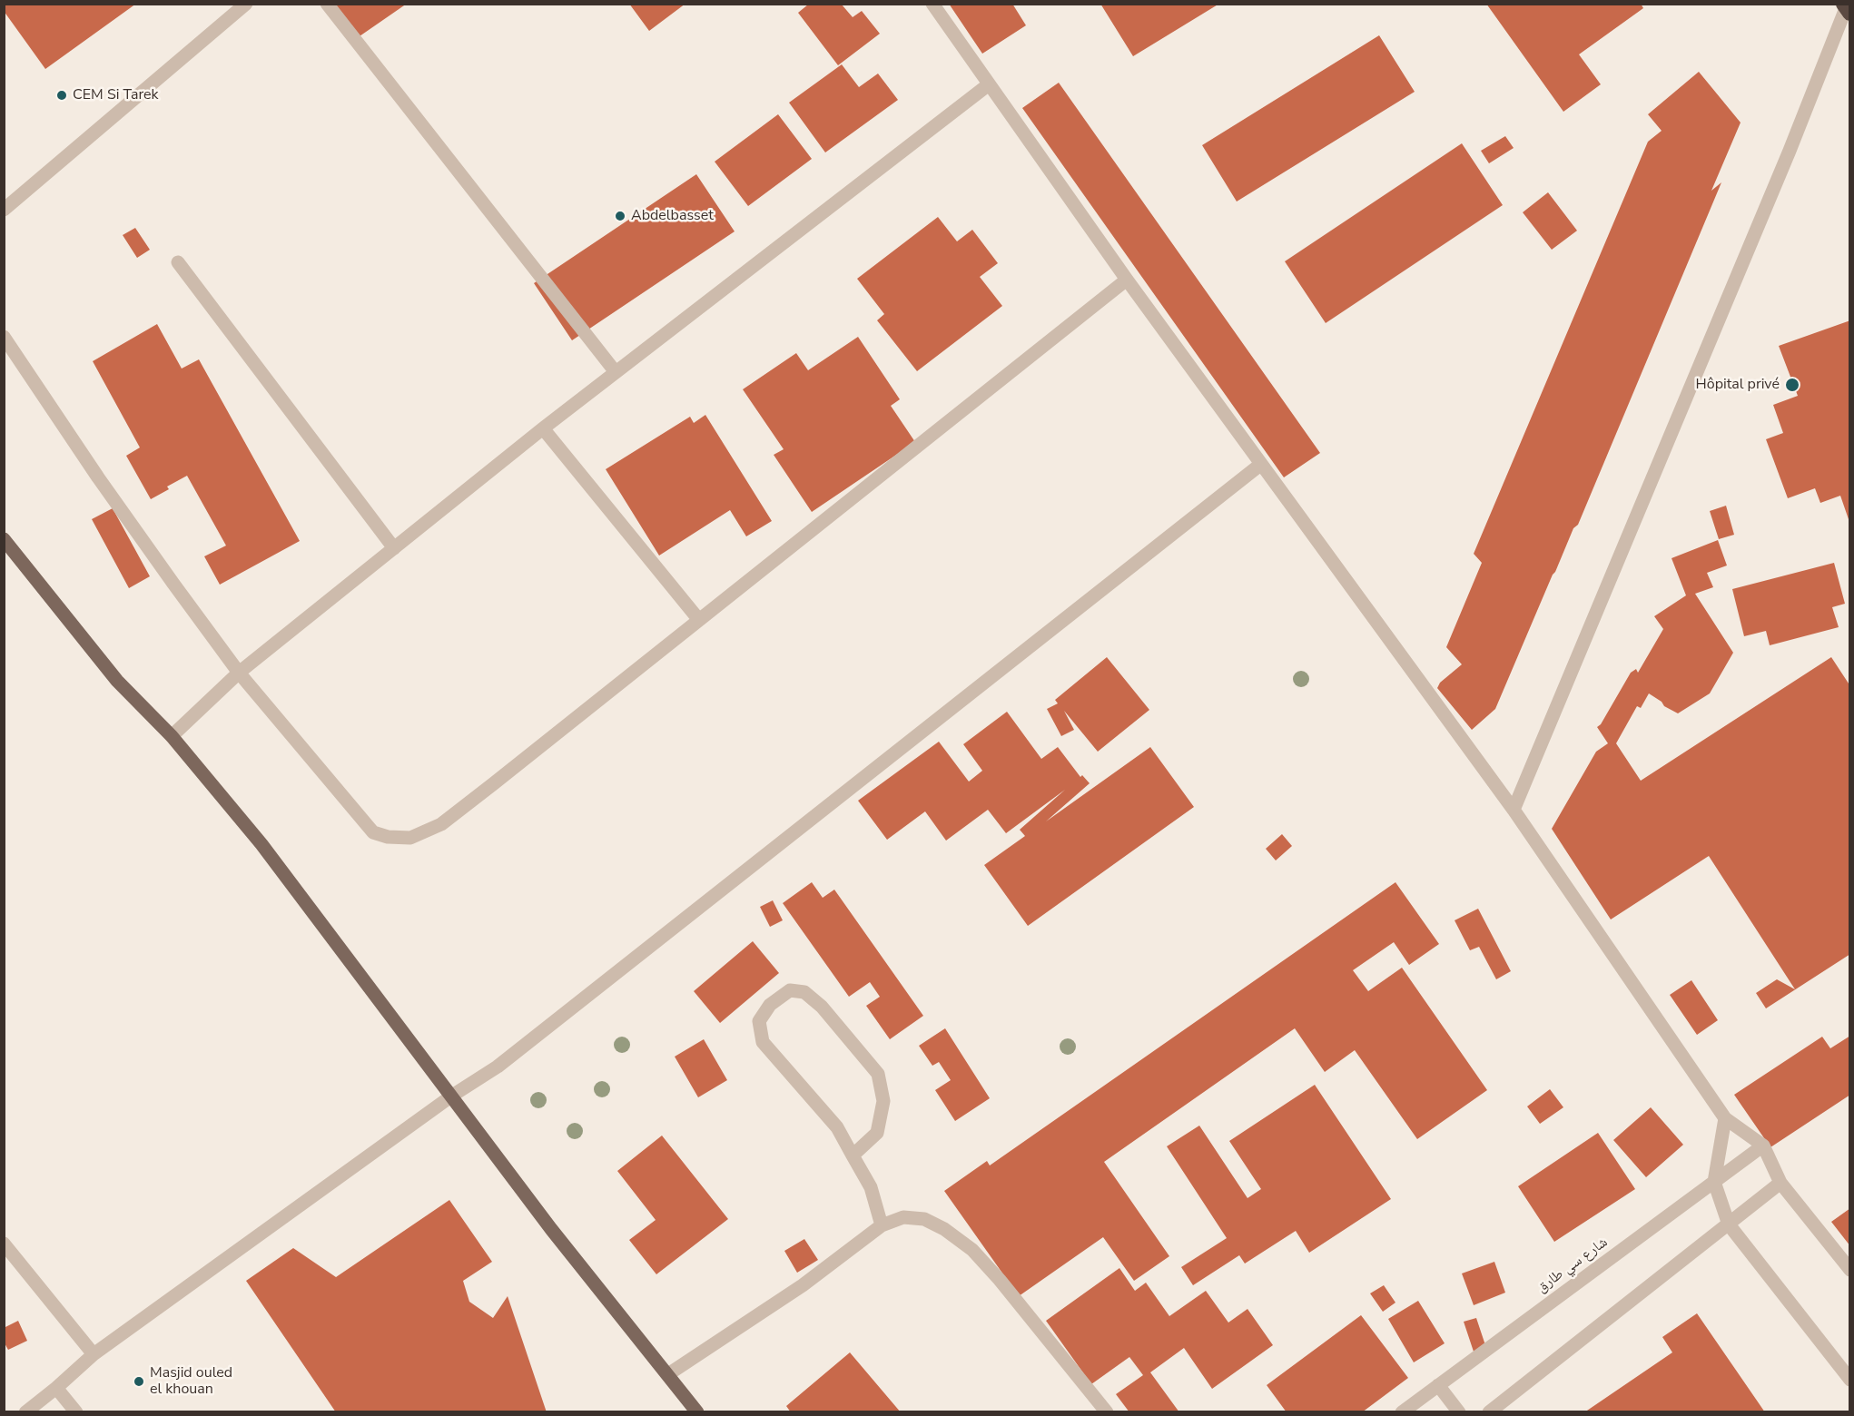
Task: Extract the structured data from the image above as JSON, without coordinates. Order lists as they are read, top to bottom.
{
  "streets": {
    "street": ["شارع سي طارق"]
  },
  "places": [
    "CEM Si Tarek",
    "Abdelbasset",
    "Hôpital privé",
    "Masjid ouled el khouan"
  ]
}
